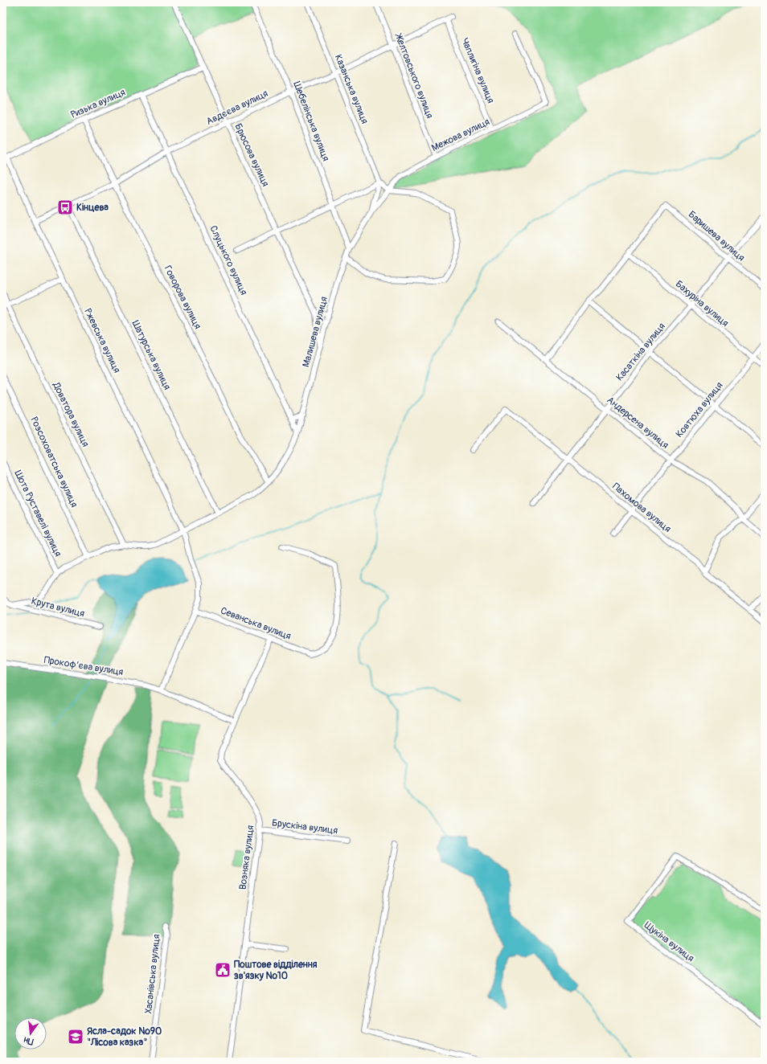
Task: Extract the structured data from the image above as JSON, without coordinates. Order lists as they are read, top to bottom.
{
  "streets": {
    "street": [
      "Чаплигіна вулиця",
      "Желтовського вулиця",
      "Казанська вулиця",
      "Ризька вулиця",
      "Авдєєва вулиця",
      "Шебелінська вулиця",
      "Межова вулиця",
      "Брюсова вулиця",
      "Баришева вулиця",
      "Слуцького вулиця",
      "Говорова вулиця",
      "Бахуріна вулиця",
      "Малишева вулиця",
      "Ржевська вулиця",
      "Касаткіна вулиця",
      "Шатурська вулиця",
      "Ковтюха вулиця",
      "Доватора вулиця",
      "Андерсена вулиця",
      "Розсоховатська вулиця",
      "Пахомова вулиця",
      "Шота Руставелі вулиця",
      "Крута вулиця",
      "Севанська вулиця",
      "Прокоф’єва вулиця",
      "Брускіна вулиця",
      "Возняка вулиця",
      "Щукіна вулиця",
      "Хасанівська вулиця"
    ]
  },
  "crossings": [
    ["Чаплигіна вулиця", "Авдєєва вулиця"],
    ["Чаплигіна вулиця", "Межова вулиця"],
    ["Желтовського вулиця", "Авдєєва вулиця"],
    ["Желтовського вулиця", "Межова вулиця"],
    ["Казанська вулиця", "Авдєєва вулиця"],
    ["Казанська вулиця", "Шебелінська вулиця"],
    ["Казанська вулиця", "Межова вулиця"],
    ["Казанська вулиця", "Малишева вулиця"],
    ["Ризька вулиця", "Брюсова вулиця"],
    ["Ризька вулиця", "Слуцького вулиця"],
    ["Ризька вулиця", "Говорова вулиця"],
    ["Ризька вулиця", "Ржевська вулиця"],
    ["Авдєєва вулиця", "Шебелінська вулиця"],
    ["Авдєєва вулиця", "Брюсова вулиця"],
    ["Авдєєва вулиця", "Слуцького вулиця"],
    ["Авдєєва вулиця", "Говорова вулиця"],
    ["Авдєєва вулиця", "Ржевська вулиця"],
    ["Авдєєва вулиця", "Шатурська вулиця"],
    ["Шебелінська вулиця", "Межова вулиця"],
    ["Шебелінська вулиця", "Малишева вулиця"],
    ["Межова вулиця", "Малишева вулиця"],
    ["Брюсова вулиця", "Малишева вулиця"],
    ["Баришева вулиця", "Бахуріна вулиця"],
    ["Баришева вулиця", "Касаткіна вулиця"],
    ["Слуцького вулиця", "Малишева вулиця"],
    ["Говорова вулиця", "Малишева вулиця"],
    ["Бахуріна вулиця", "Касаткіна вулиця"],
    ["Бахуріна вулиця", "Ковтюха вулиця"],
    ["Малишева вулиця", "Ржевська вулиця"],
    ["Малишева вулиця", "Шатурська вулиця"],
    ["Малишева вулиця", "Доватора вулиця"],
    ["Малишева вулиця", "Розсоховатська вулиця"],
    ["Малишева вулиця", "Шота Руставелі вулиця"],
    ["Касаткіна вулиця", "Андерсена вулиця"],
    ["Касаткіна вулиця", "Пахомова вулиця"],
    ["Ковтюха вулиця", "Андерсена вулиця"],
    ["Ковтюха вулиця", "Пахомова вулиця"],
    ["Севанська вулиця", "Возняка вулиця"],
    ["Прокоф’єва вулиця", "Возняка вулиця"],
    ["Брускіна вулиця", "Возняка вулиця"]
  ],
  "places": {
    "bus stop": ["Кінцева"],
    "public building": ["Поштове відділення зв'язку №10"],
    "school or university": ["Ясла-садок №90 \"Лісова казка\""]
  },
  "north": "bottom"
}
